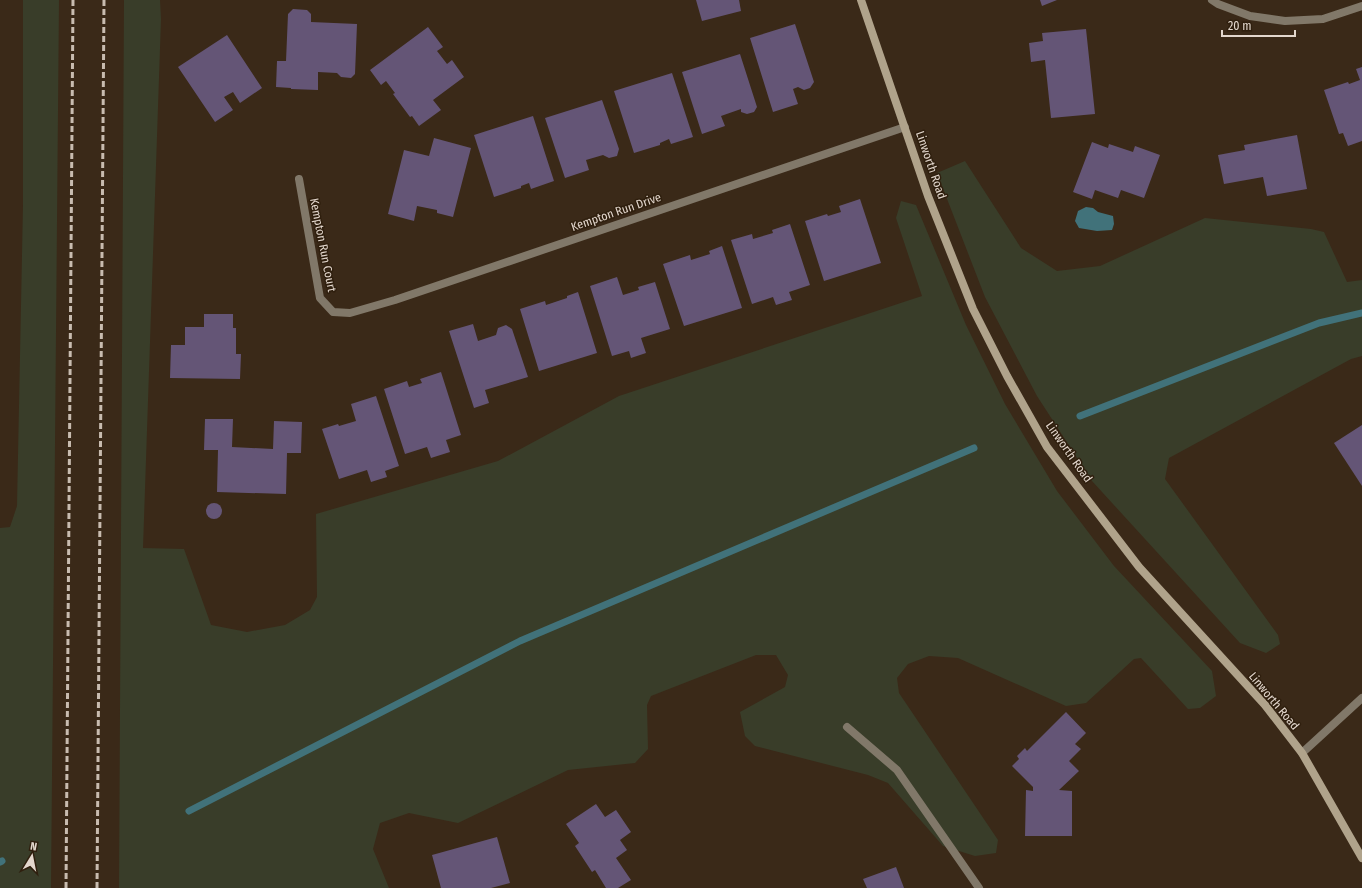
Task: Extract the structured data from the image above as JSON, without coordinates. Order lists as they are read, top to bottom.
{
  "streets": {
    "main road": ["Linworth Road"],
    "street": ["Kempton Run Drive", "Kempton Run Court"]
  },
  "crossings": [
    ["Linworth Road", "Kempton Run Drive"],
    ["Kempton Run Drive", "Kempton Run Court"]
  ],
  "scale_bar": "20 m",
  "north": "top"
}
